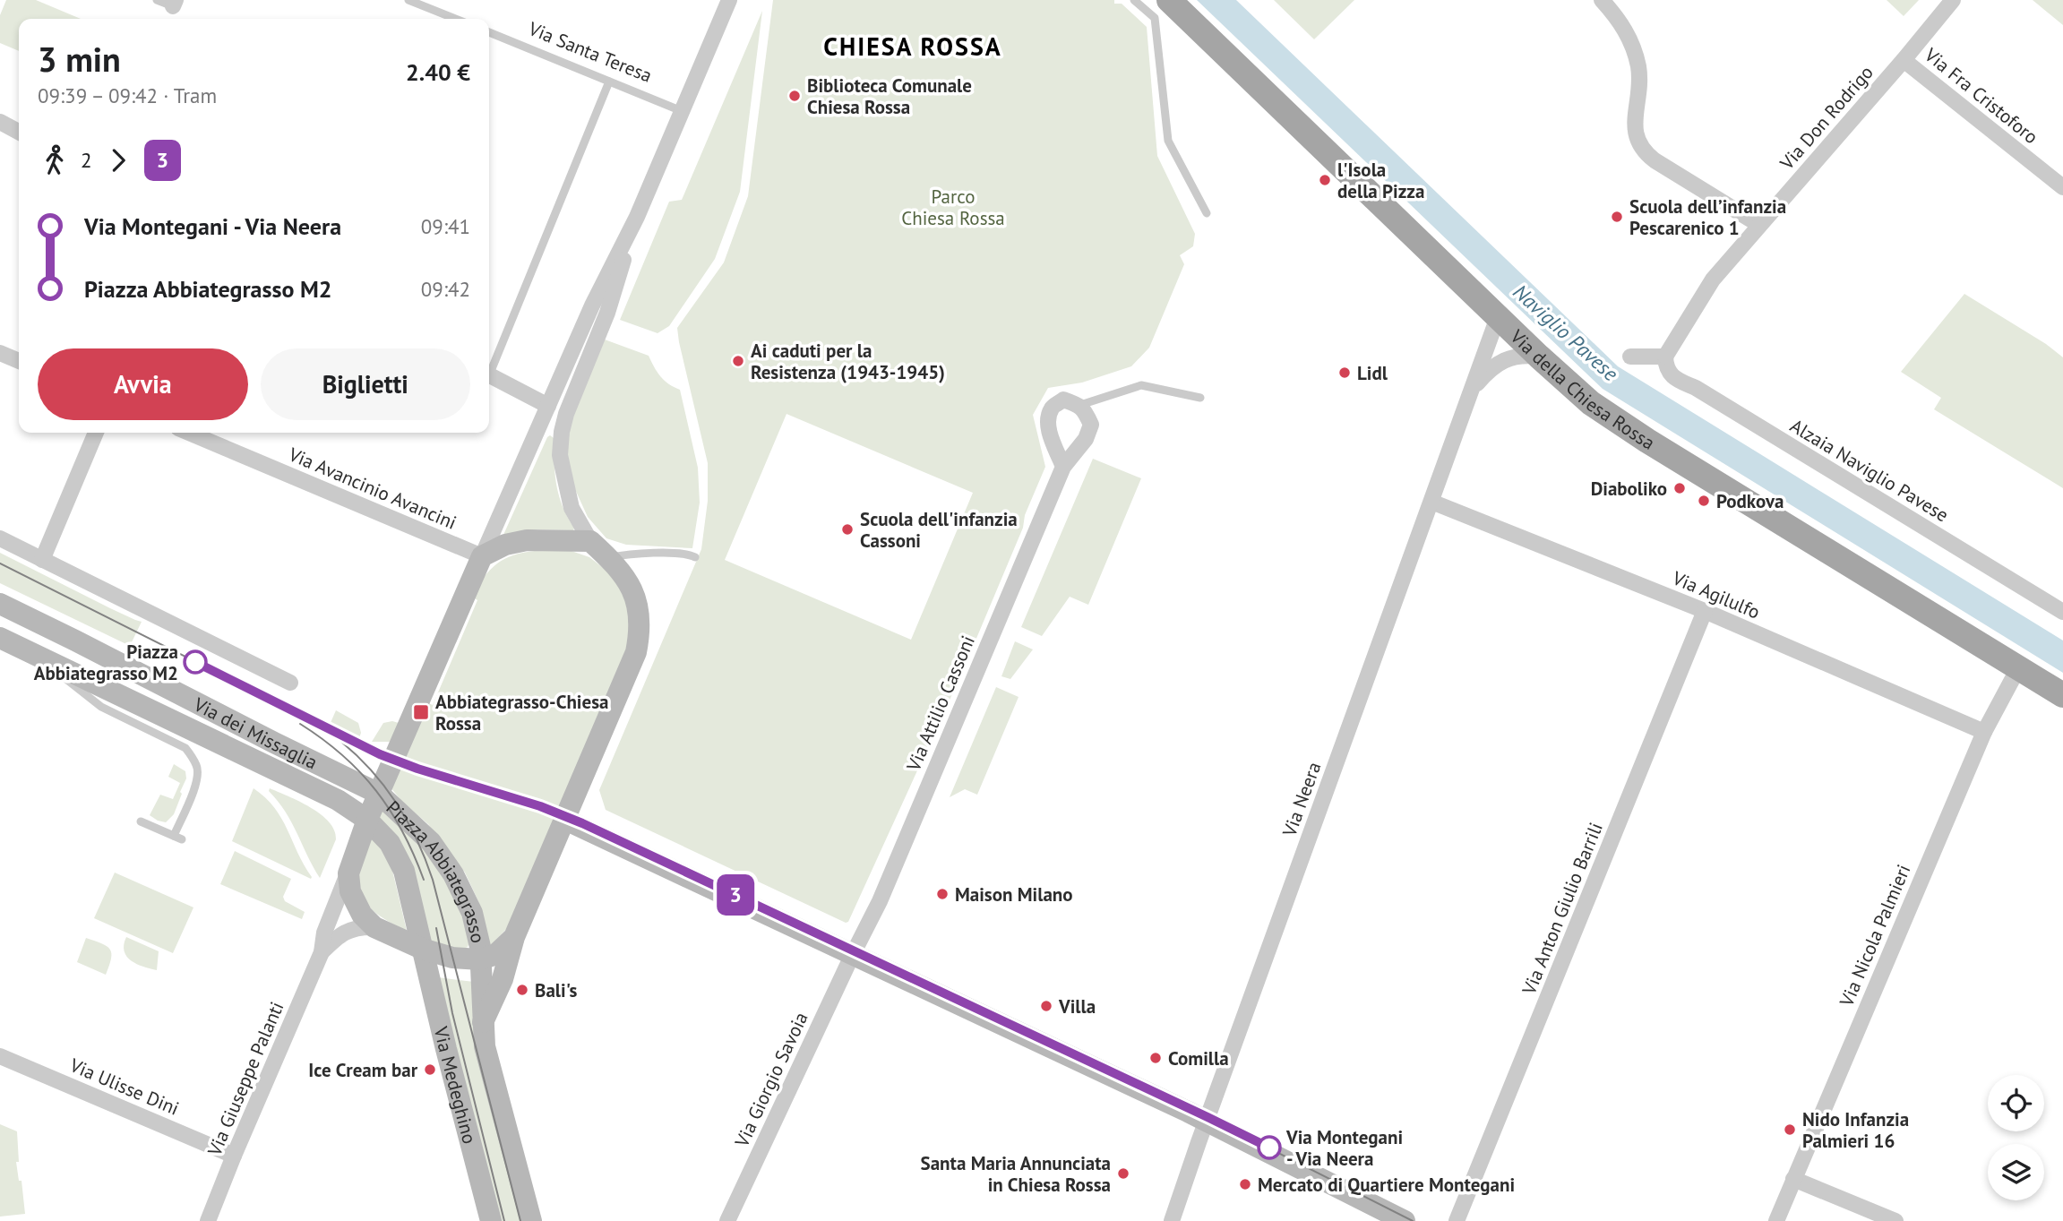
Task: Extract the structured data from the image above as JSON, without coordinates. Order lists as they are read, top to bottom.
{
  "streets": {
    "main road": ["Via della Chiesa Rossa"],
    "street": [
      "Via Fra Cristoforo",
      "Via Don Rodrigo",
      "Alzaia Naviglio Pavese",
      "Via Avancinio Avancini",
      "Via Agilulfo",
      "Via Attilio Cassoni",
      "Via dei Missaglia",
      "Via Neera",
      "Piazza Abbiategrasso",
      "Via Anton Giulio Barrili",
      "Via Nicola Palmieri",
      "Via Giuseppe Palanti",
      "Via Giorgio Savoia",
      "Via Medeghino",
      "Via Ulisse Dini"
    ],
    "lane": ["Via Santa Teresa"]
  },
  "crossings": [
    ["Via Fra Cristoforo", "Via Don Rodrigo"],
    ["Via Don Rodrigo", "Alzaia Naviglio Pavese"],
    ["Via della Chiesa Rossa", "Via Neera"],
    ["Via della Chiesa Rossa", "Via Nicola Palmieri"],
    ["Via Avancinio Avancini", "Piazza Abbiategrasso"],
    ["Via Agilulfo", "Via Neera"],
    ["Via Agilulfo", "Via Anton Giulio Barrili"],
    ["Via Agilulfo", "Via Nicola Palmieri"],
    ["Via Attilio Cassoni", "Via Giorgio Savoia"],
    ["Via dei Missaglia", "Piazza Abbiategrasso"],
    ["Piazza Abbiategrasso", "Via Giuseppe Palanti"],
    ["Piazza Abbiategrasso", "Via Medeghino"],
    ["Via Giuseppe Palanti", "Via Ulisse Dini"]
  ],
  "districts": ["CHIESA ROSSA"],
  "water": ["Naviglio Pavese"],
  "parks": ["Parco Chiesa Rossa"],
  "places": {
    "other": [
      "Biblioteca Comunale Chiesa Rossa",
      "l'Isola della Pizza",
      "Scuola dell’infanzia Pescarenico 1",
      "Ai caduti per la Resistenza (1943-1945)",
      "Lidl",
      "Diaboliko",
      "Podkova",
      "Scuola dell'infanzia Cassoni",
      "Piazza Abbiategrasso M2",
      "Maison Milano",
      "Bali's",
      "Villa",
      "Comilla",
      "Ice Cream bar",
      "Nido Infanzia Palmieri 16",
      "Via Montegani - Via Neera",
      "Santa Maria Annunciata in Chiesa Rossa",
      "Mercato di Quartiere Montegani"
    ],
    "transit": ["Abbiategrasso-Chiesa Rossa"]
  },
  "lines": ["tram line 3"],
  "page": {
    "on_map": "3",
    "heading": ["3 min", "09:39 – 09:42 · Tram", "2.40 €"],
    "legs": ["2", "3"],
    "list": [
      {
        "name": "Via Montegani - Via Neera",
        "value": "09:41"
      },
      {
        "name": "Piazza Abbiategrasso M2",
        "value": "09:42"
      }
    ],
    "buttons": ["Avvia", "Biglietti"]
  }
}
